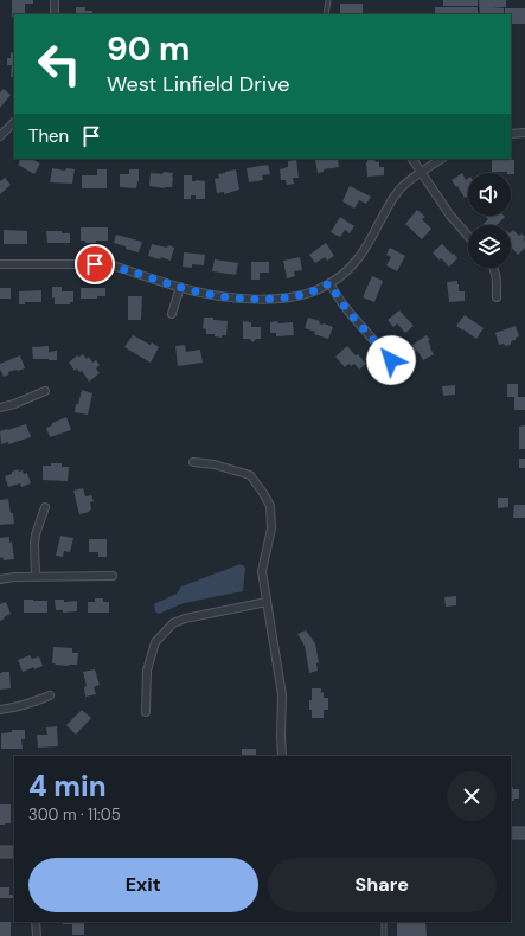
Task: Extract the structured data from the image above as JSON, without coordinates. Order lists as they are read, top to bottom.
{
  "page": {
    "turn": ["90 m", "West Linfield Drive"],
    "then": "Then",
    "heading": ["4 min", "300 m · 11:05"],
    "buttons": ["Exit", "Share"]
  }
}
